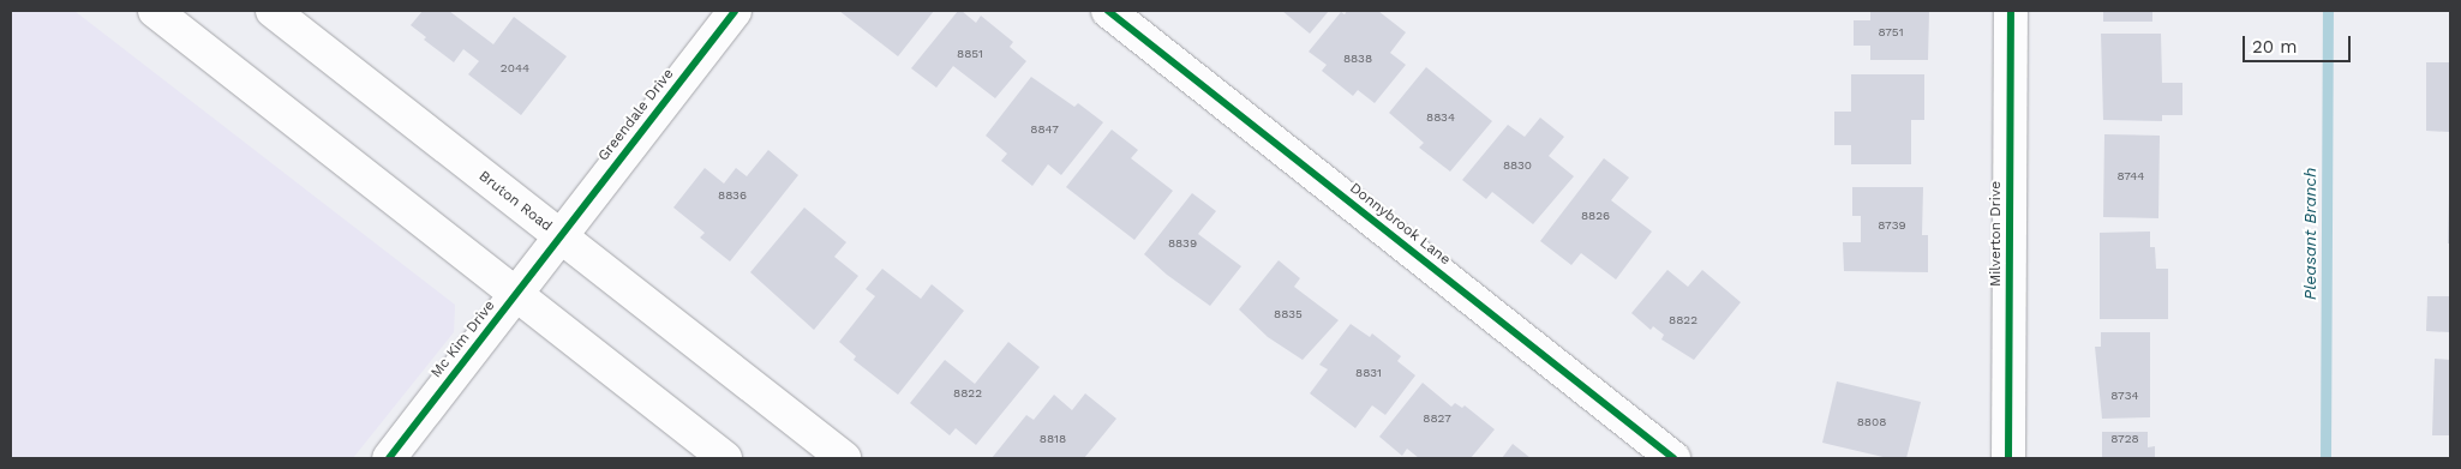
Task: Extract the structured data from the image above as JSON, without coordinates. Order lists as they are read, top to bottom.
{
  "streets": {
    "street": [
      "Greendale Drive",
      "Bruton Road",
      "Donnybrook Lane",
      "Milverton Drive",
      "Mc Kim Drive"
    ]
  },
  "crossings": [
    ["Greendale Drive", "Bruton Road"],
    ["Greendale Drive", "Mc Kim Drive"],
    ["Bruton Road", "Mc Kim Drive"]
  ],
  "water": ["Pleasant Branch"],
  "house_numbers": [
    "8751",
    "8851",
    "8838",
    "2044",
    "8834",
    "8847",
    "8830",
    "8744",
    "8836",
    "8826",
    "8739",
    "8839",
    "8835",
    "8822",
    "8831",
    "8822",
    "8734",
    "8827",
    "8808",
    "8818",
    "8728"
  ],
  "scale_bar": "20 m"
}
